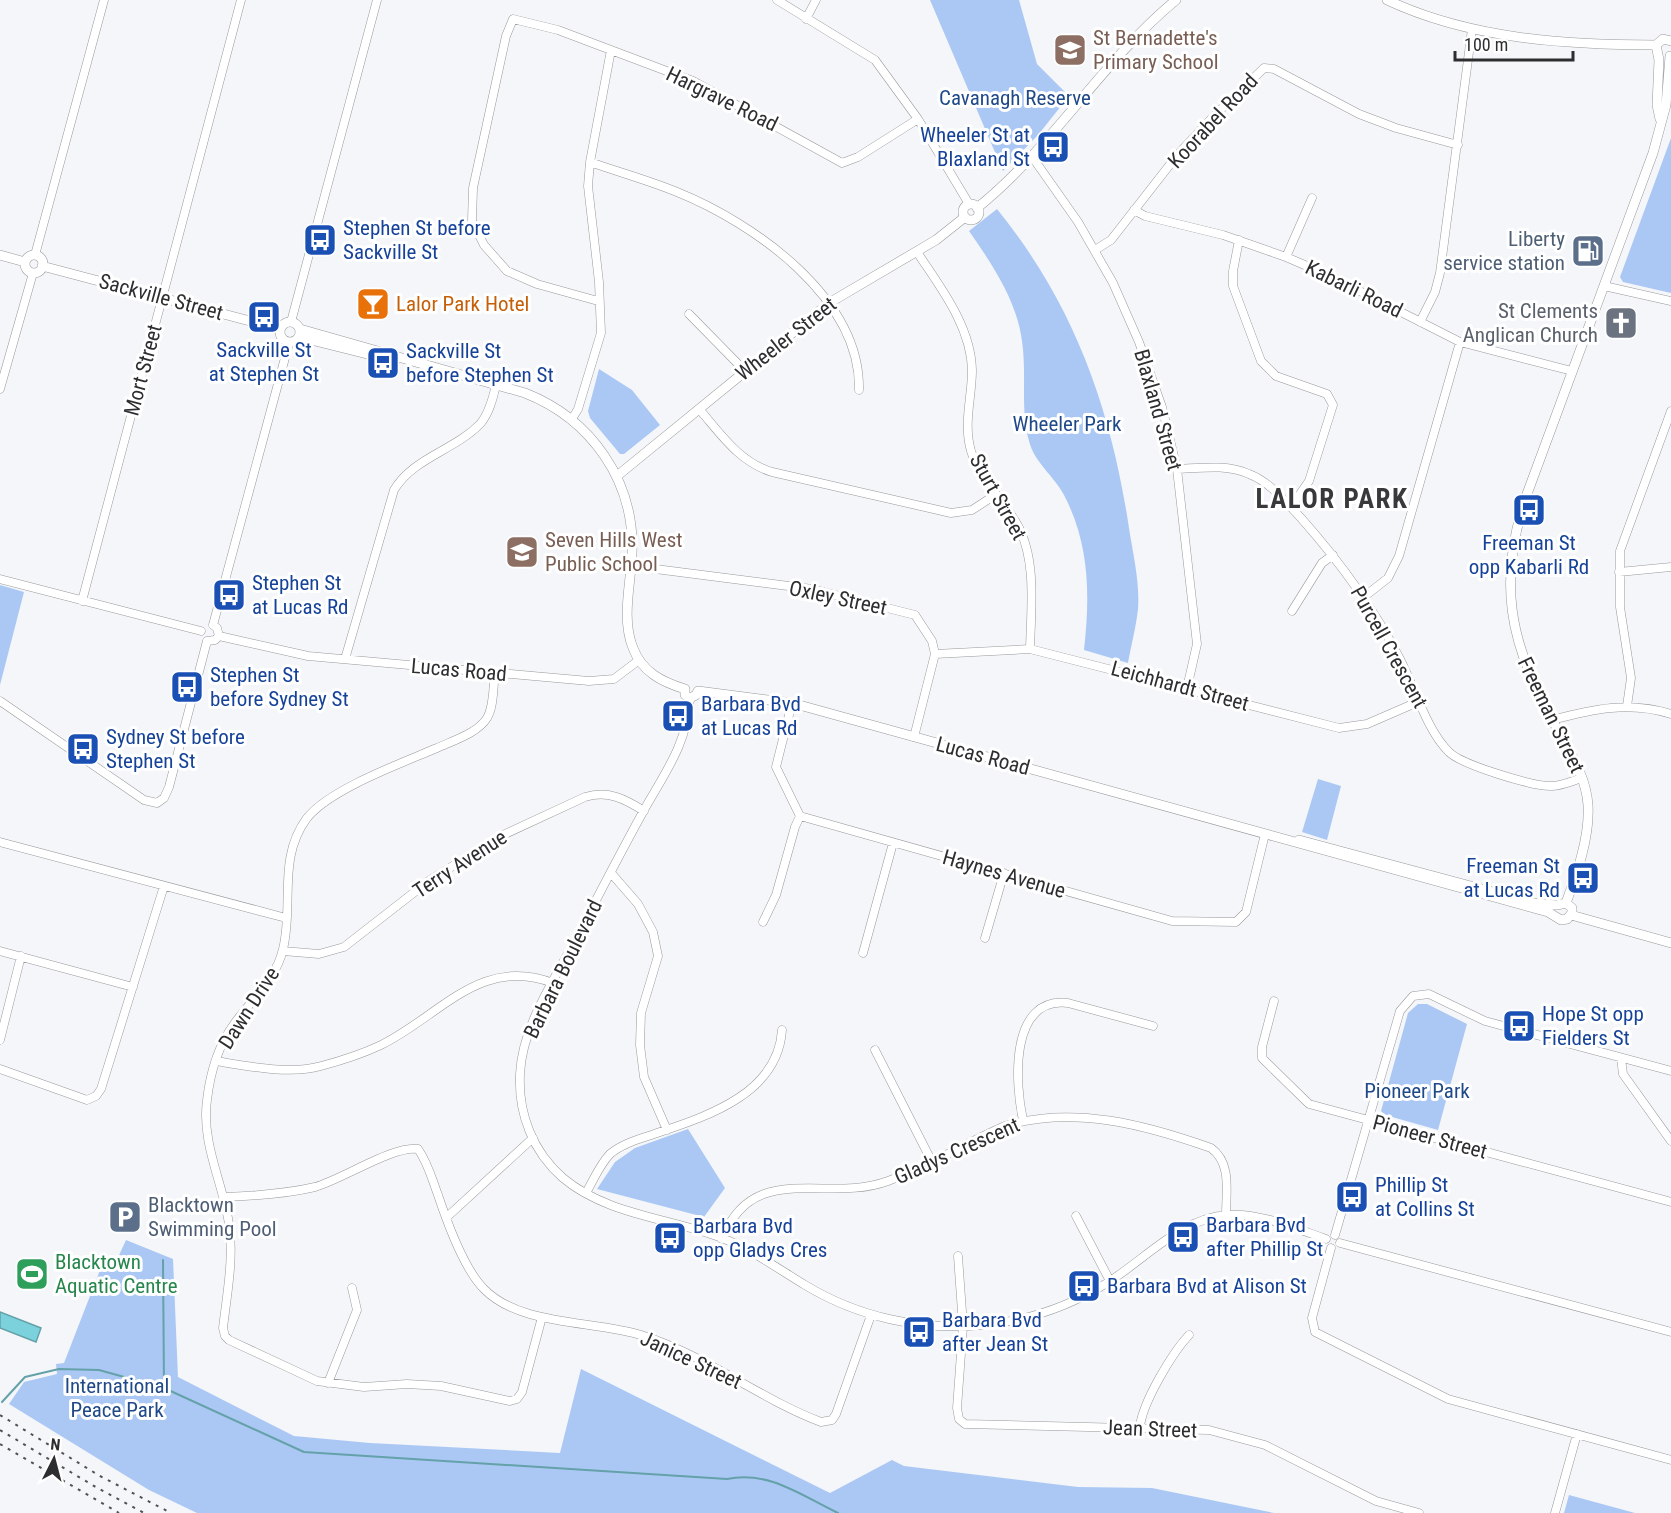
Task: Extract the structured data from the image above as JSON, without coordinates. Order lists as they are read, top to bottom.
{
  "streets": {
    "street": [
      "Hargrave Road",
      "Koorabel Road",
      "Kabarli Road",
      "Sackville Street",
      "Wheeler Street",
      "Mort Street",
      "Blaxland Street",
      "Sturt Street",
      "Oxley Street",
      "Purcell Crescent",
      "Lucas Road",
      "Leichhardt Street",
      "Freeman Street",
      "Terry Avenue",
      "Haynes Avenue",
      "Barbara Boulevard",
      "Dawn Drive",
      "Pioneer Street",
      "Gladys Crescent",
      "Janice Street",
      "Jean Street"
    ]
  },
  "crossings": [
    ["Koorabel Road", "Kabarli Road"],
    ["Koorabel Road", "Blaxland Street"],
    ["Kabarli Road", "Freeman Street"],
    ["Sackville Street", "Mort Street"],
    ["Wheeler Street", "Sturt Street"],
    ["Blaxland Street", "Purcell Crescent"],
    ["Blaxland Street", "Leichhardt Street"],
    ["Sturt Street", "Leichhardt Street"],
    ["Oxley Street", "Leichhardt Street"],
    ["Purcell Crescent", "Leichhardt Street"],
    ["Purcell Crescent", "Freeman Street"],
    ["Lucas Road", "Freeman Street"],
    ["Lucas Road", "Haynes Avenue"],
    ["Lucas Road", "Barbara Boulevard"],
    ["Lucas Road", "Dawn Drive"],
    ["Terry Avenue", "Barbara Boulevard"],
    ["Terry Avenue", "Dawn Drive"],
    ["Barbara Boulevard", "Gladys Crescent"],
    ["Barbara Boulevard", "Janice Street"],
    ["Barbara Boulevard", "Jean Street"],
    ["Dawn Drive", "Janice Street"]
  ],
  "districts": ["LALOR PARK"],
  "parks": [
    "Cavanagh Reserve",
    "Wheeler Park",
    "Pioneer Park",
    "International Peace Park"
  ],
  "places": {
    "school or university": ["St Bernadette's Primary School", "Seven Hills West Public School"],
    "bus stop": [
      "Wheeler St at Blaxland St",
      "Stephen St before Sackville St",
      "Sackville St at Stephen St",
      "Sackville St before Stephen St",
      "Freeman St opp Kabarli Rd",
      "Stephen St at Lucas Rd",
      "Stephen St before Sydney St",
      "Barbara Bvd at Lucas Rd",
      "Sydney St before Stephen St",
      "Freeman St at Lucas Rd",
      "Hope St opp Fielders St",
      "Phillip St at Collins St",
      "Barbara Bvd after Phillip St",
      "Barbara Bvd opp Gladys Cres",
      "Barbara Bvd at Alison St",
      "Barbara Bvd after Jean St"
    ],
    "fuel station": ["Liberty service station"],
    "bar": ["Lalor Park Hotel"],
    "church": ["St Clements Anglican Church"],
    "parking": ["Blacktown Swimming Pool"],
    "sports": ["Blacktown Aquatic Centre"]
  },
  "scale_bar": "100 m",
  "north": "top"
}
